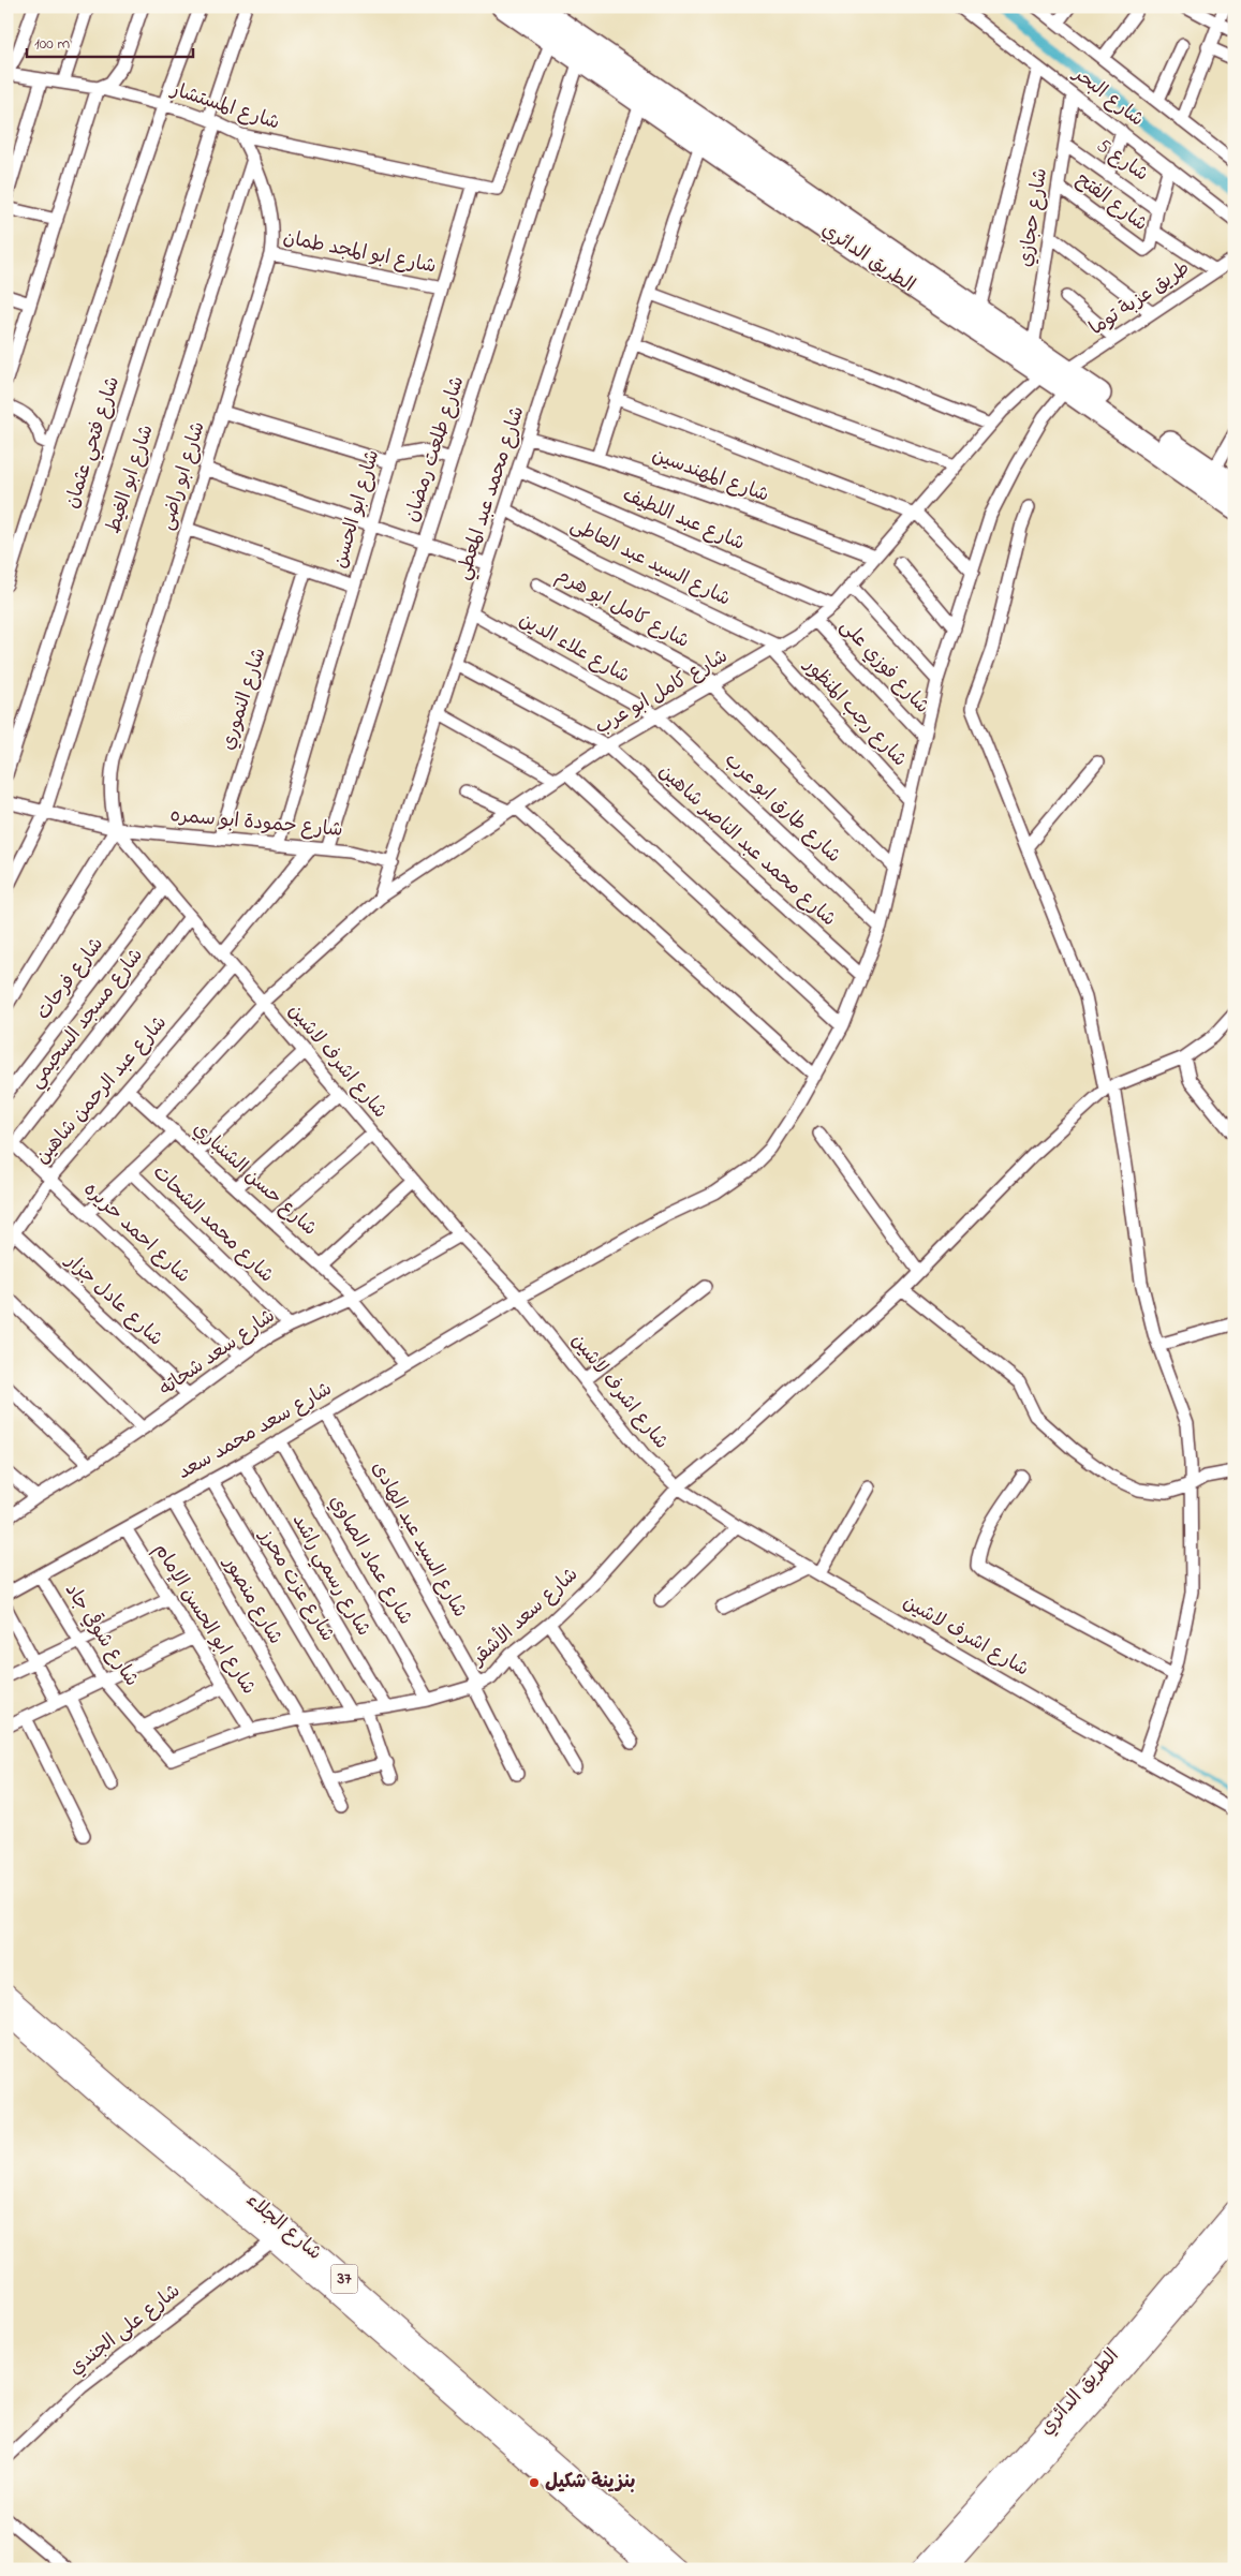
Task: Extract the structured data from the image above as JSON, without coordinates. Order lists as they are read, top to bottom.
{
  "streets": {
    "highway": ["الطريق الدائري"],
    "main road": ["شارع الجلاء", "37"],
    "street": [
      "شارع البحر",
      "شارع المستشار",
      "شارع 5",
      "شارع الفتح",
      "شارع حجازي",
      "شارع ابو المجد طمان",
      "طريق عزبة توما",
      "شارع فتحي عثمان",
      "شارع طلعت رمضان",
      "شارع ابو راضى",
      "شارع المهندسين",
      "شارع ابو الغيط",
      "شارع محمد عبد المعطي",
      "شارع ابو الحسن",
      "شارع عبد اللطيف",
      "شارع السيد عبد العاطى",
      "شارع كامل ابو هرم",
      "شارع علاء الدين",
      "شارع فوزي على",
      "شارع كامل ابو عرب",
      "شارع النموري",
      "شارع رجب المنظور",
      "شارع طارق ابو عرب",
      "شارع حمودة ابو سمره",
      "شارع محمد عبد الناصر شاهين",
      "شارع فرحات",
      "شارع مسجد السحيمي",
      "شارع اشرف لاشين",
      "شارع عبد الرحمن شاهين",
      "شارع حسن الشنباري",
      "شارع محمد الشحات",
      "شارع احمد حريره",
      "شارع عادل جزار",
      "شارع سعد شحاته",
      "شارع سعد محمد سعد",
      "شارع السيد عبد الهادى",
      "شارع عماد الصاوي",
      "شارع رسمي راشد",
      "شارع عزت محرز",
      "شارع منصور",
      "شارع سعد الأشقر",
      "شارع ابو الحسن الإمام",
      "شارع شوقي جاد",
      "شارع على الجندي"
    ]
  },
  "crossings": [
    ["شارع البحر", "شارع حجازي"],
    ["شارع المستشار", "الطريق الدائري"],
    ["شارع المستشار", "شارع فتحي عثمان"],
    ["شارع المستشار", "شارع ابو راضى"],
    ["شارع المستشار", "شارع ابو الحسن"],
    ["شارع 5", "شارع حجازي"],
    ["شارع الفتح", "شارع حجازي"],
    ["شارع حجازي", "الطريق الدائري"],
    ["شارع ابو المجد طمان", "شارع ابو راضى"],
    ["شارع ابو المجد طمان", "شارع ابو الحسن"],
    ["الطريق الدائري", "طريق عزبة توما"],
    ["الطريق الدائري", "شارع طلعت رمضان"],
    ["الطريق الدائري", "شارع محمد عبد المعطي"],
    ["الطريق الدائري", "شارع كامل ابو عرب"],
    ["طريق عزبة توما", "شارع كامل ابو هرم"],
    ["طريق عزبة توما", "شارع فوزي على"],
    ["طريق عزبة توما", "شارع رجب المنظور"],
    ["طريق عزبة توما", "شارع طارق ابو عرب"],
    ["طريق عزبة توما", "شارع سعد محمد سعد"],
    ["شارع طلعت رمضان", "شارع حمودة ابو سمره"],
    ["شارع ابو راضى", "شارع ابو الغيط"],
    ["شارع ابو راضى", "شارع حمودة ابو سمره"],
    ["شارع ابو راضى", "شارع اشرف لاشين"],
    ["شارع المهندسين", "شارع محمد عبد المعطي"],
    ["شارع المهندسين", "شارع كامل ابو عرب"],
    ["شارع ابو الغيط", "شارع حمودة ابو سمره"],
    ["شارع محمد عبد المعطي", "شارع عبد اللطيف"],
    ["شارع محمد عبد المعطي", "شارع السيد عبد العاطى"],
    ["شارع محمد عبد المعطي", "شارع علاء الدين"],
    ["شارع محمد عبد المعطي", "شارع كامل ابو عرب"],
    ["شارع محمد عبد المعطي", "شارع حمودة ابو سمره"],
    ["شارع محمد عبد المعطي", "شارع محمد عبد الناصر شاهين"],
    ["شارع ابو الحسن", "شارع حمودة ابو سمره"],
    ["شارع عبد اللطيف", "شارع كامل ابو عرب"],
    ["شارع السيد عبد العاطى", "شارع كامل ابو عرب"],
    ["شارع السيد عبد العاطى", "شارع رجب المنظور"],
    ["شارع كامل ابو هرم", "شارع كامل ابو عرب"],
    ["شارع علاء الدين", "شارع كامل ابو عرب"],
    ["شارع علاء الدين", "شارع طارق ابو عرب"],
    ["شارع فوزي على", "شارع كامل ابو عرب"],
    ["شارع كامل ابو عرب", "شارع رجب المنظور"],
    ["شارع كامل ابو عرب", "شارع طارق ابو عرب"],
    ["شارع كامل ابو عرب", "شارع محمد عبد الناصر شاهين"],
    ["شارع كامل ابو عرب", "شارع اشرف لاشين"],
    ["شارع كامل ابو عرب", "شارع حسن الشنباري"],
    ["شارع النموري", "شارع حمودة ابو سمره"],
    ["شارع طارق ابو عرب", "شارع سعد محمد سعد"],
    ["شارع حمودة ابو سمره", "شارع اشرف لاشين"],
    ["شارع محمد عبد الناصر شاهين", "شارع سعد محمد سعد"],
    ["شارع فرحات", "شارع اشرف لاشين"],
    ["شارع مسجد السحيمي", "شارع اشرف لاشين"],
    ["شارع مسجد السحيمي", "شارع احمد حريره"],
    ["شارع اشرف لاشين", "شارع عبد الرحمن شاهين"],
    ["شارع اشرف لاشين", "شارع سعد شحاته"],
    ["شارع اشرف لاشين", "شارع سعد محمد سعد"],
    ["شارع اشرف لاشين", "شارع سعد الأشقر"],
    ["شارع عبد الرحمن شاهين", "شارع حسن الشنباري"],
    ["شارع عبد الرحمن شاهين", "شارع احمد حريره"],
    ["شارع عبد الرحمن شاهين", "شارع عادل جزار"],
    ["شارع حسن الشنباري", "شارع سعد شحاته"],
    ["شارع حسن الشنباري", "شارع سعد محمد سعد"],
    ["شارع محمد الشحات", "شارع سعد شحاته"],
    ["شارع احمد حريره", "شارع سعد شحاته"],
    ["شارع عادل جزار", "شارع سعد شحاته"],
    ["شارع سعد محمد سعد", "شارع السيد عبد الهادى"],
    ["شارع سعد محمد سعد", "شارع عماد الصاوي"],
    ["شارع سعد محمد سعد", "شارع رسمي راشد"],
    ["شارع سعد محمد سعد", "شارع عزت محرز"],
    ["شارع سعد محمد سعد", "شارع منصور"],
    ["شارع سعد محمد سعد", "شارع ابو الحسن الإمام"],
    ["شارع سعد محمد سعد", "شارع شوقي جاد"],
    ["شارع السيد عبد الهادى", "شارع سعد الأشقر"],
    ["شارع عماد الصاوي", "شارع سعد الأشقر"],
    ["شارع رسمي راشد", "شارع سعد الأشقر"],
    ["شارع عزت محرز", "شارع سعد الأشقر"],
    ["شارع منصور", "شارع سعد الأشقر"],
    ["شارع سعد الأشقر", "شارع ابو الحسن الإمام"],
    ["شارع سعد الأشقر", "شارع شوقي جاد"],
    ["شارع الجلاء", "شارع على الجندي"]
  ],
  "places": ["بنزينة شكيل"],
  "scale_bar": "100 m"
}
